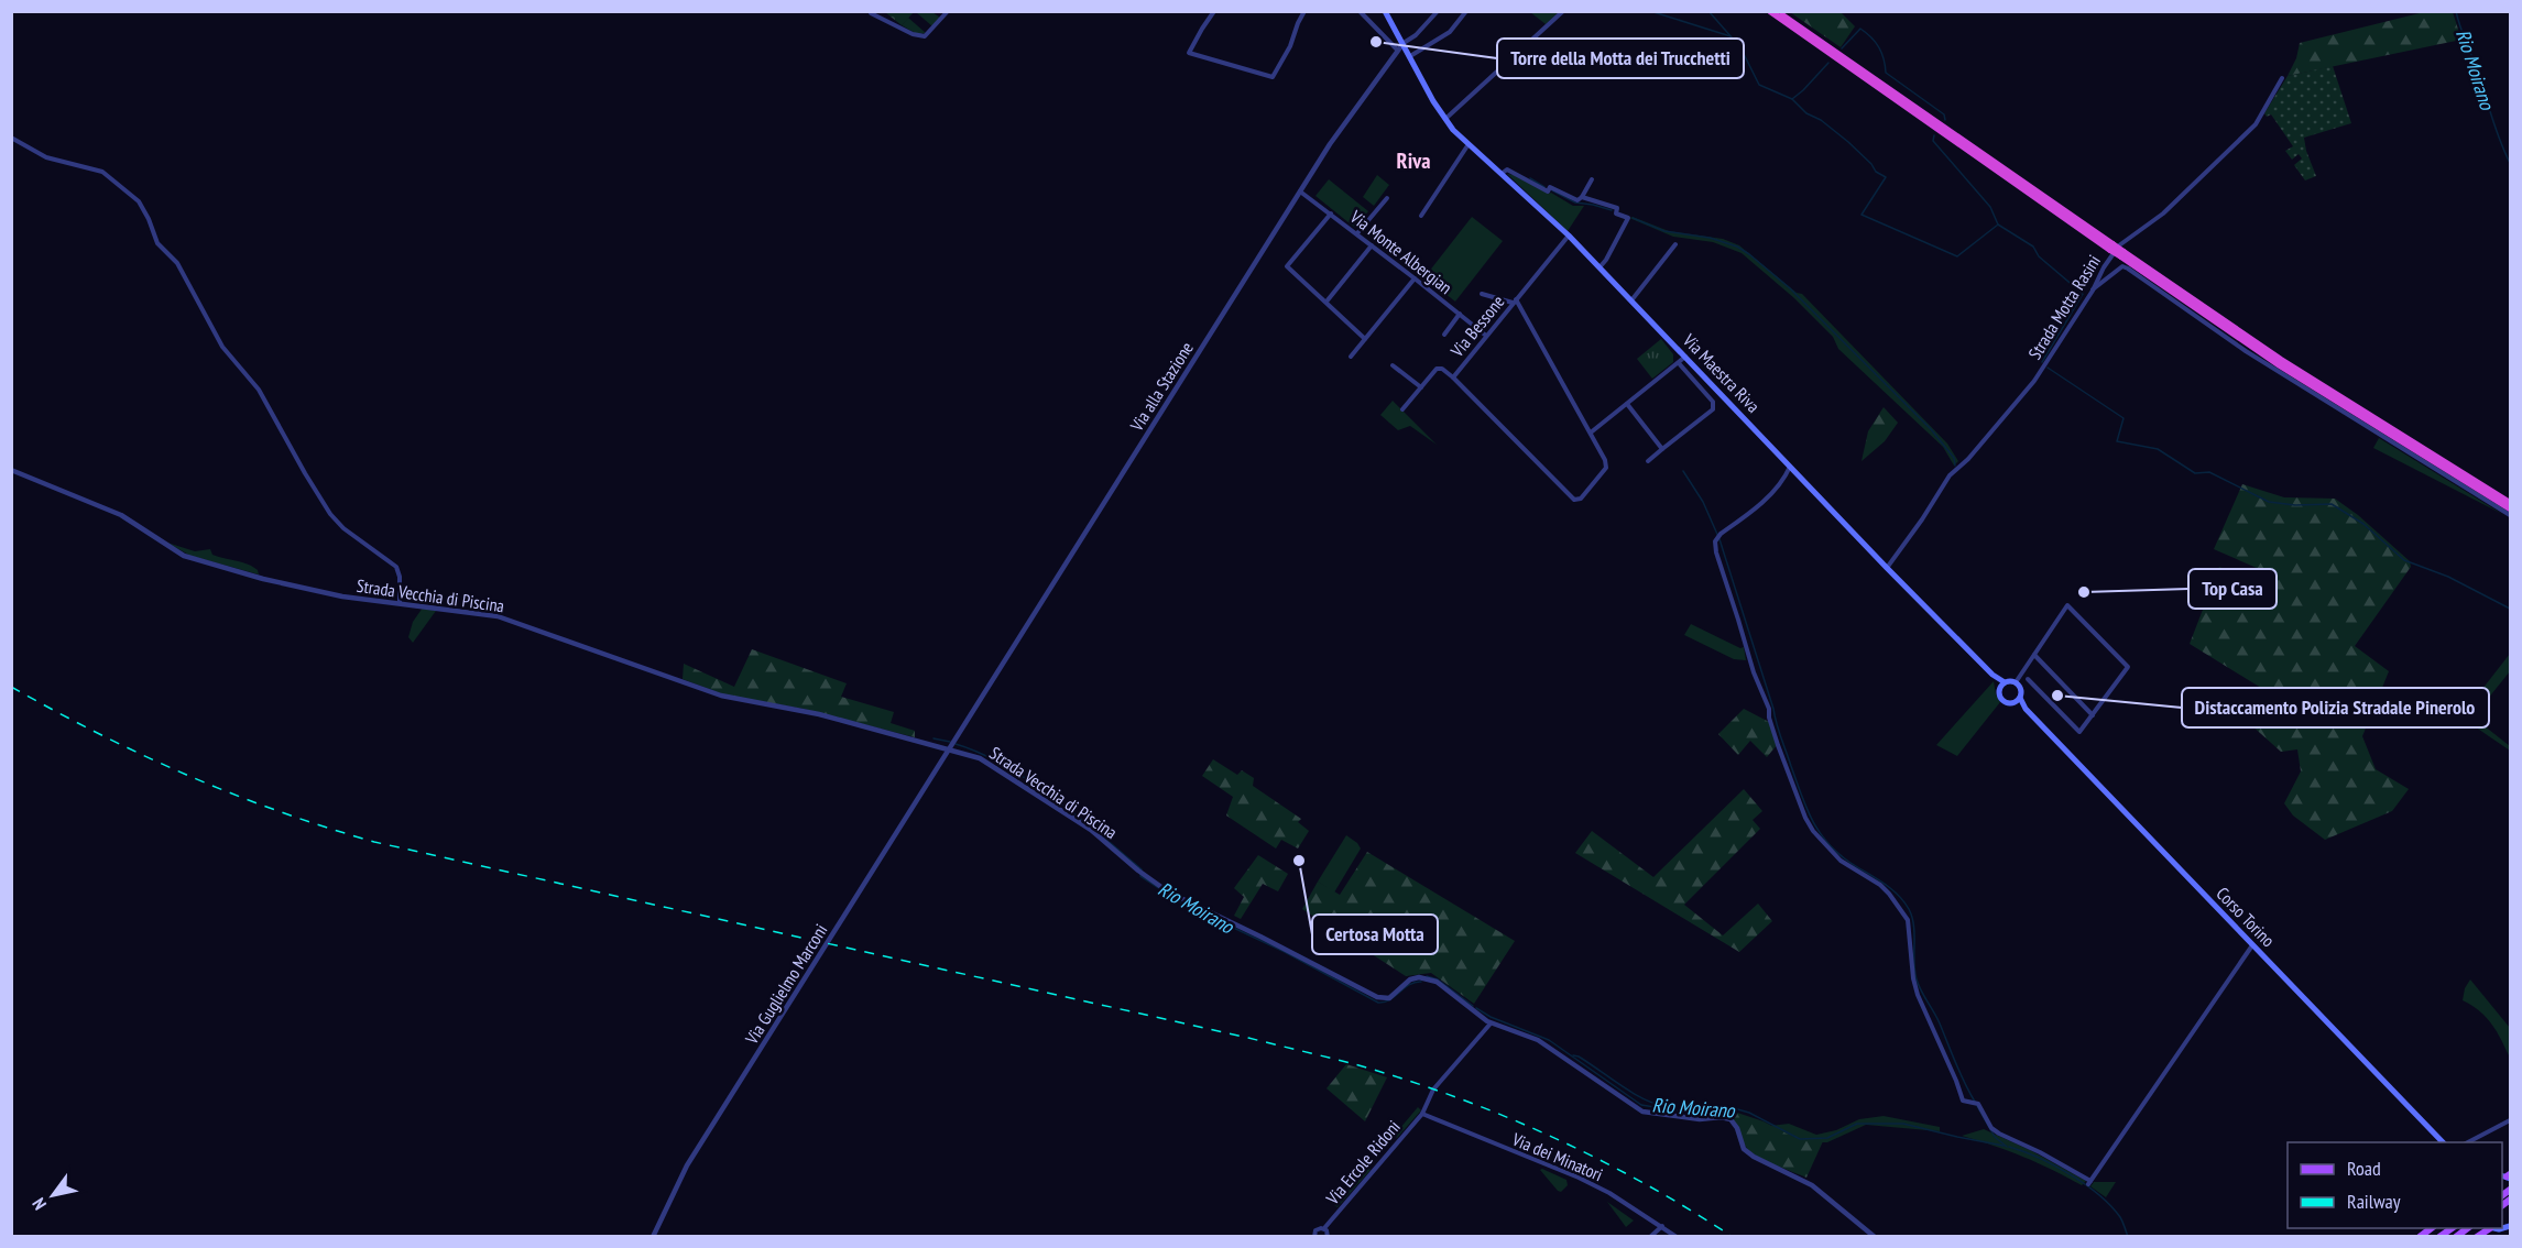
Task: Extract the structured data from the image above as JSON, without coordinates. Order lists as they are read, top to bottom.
{
  "streets": {
    "main road": ["Via Maestra Riva", "Corso Torino"],
    "street": [
      "Via Monte Albergian",
      "Strada Motta Rasini",
      "Via Bessone",
      "Via alla Stazione",
      "Strada Vecchia di Piscina",
      "Via Guglielmo Marconi",
      "Via dei Minatori",
      "Via Ercole Ridoni"
    ]
  },
  "crossings": [
    ["Via Monte Albergian", "Via Bessone"],
    ["Via Monte Albergian", "Via alla Stazione"],
    ["Strada Motta Rasini", "Via Maestra Riva"],
    ["Via Bessone", "Via Maestra Riva"],
    ["Via Maestra Riva", "Via alla Stazione"],
    ["Via alla Stazione", "Strada Vecchia di Piscina"],
    ["Via alla Stazione", "Via Guglielmo Marconi"],
    ["Strada Vecchia di Piscina", "Via Guglielmo Marconi"],
    ["Strada Vecchia di Piscina", "Via Ercole Ridoni"],
    ["Via dei Minatori", "Via Ercole Ridoni"]
  ],
  "districts": ["Riva"],
  "water": ["Rio Moirano"],
  "places": [
    "Torre della Motta dei Trucchetti",
    "Top Casa",
    "Distaccamento Polizia Stradale Pinerolo",
    "Certosa Motta"
  ],
  "legend": ["Road", "Railway"],
  "north": "bottom left"
}
